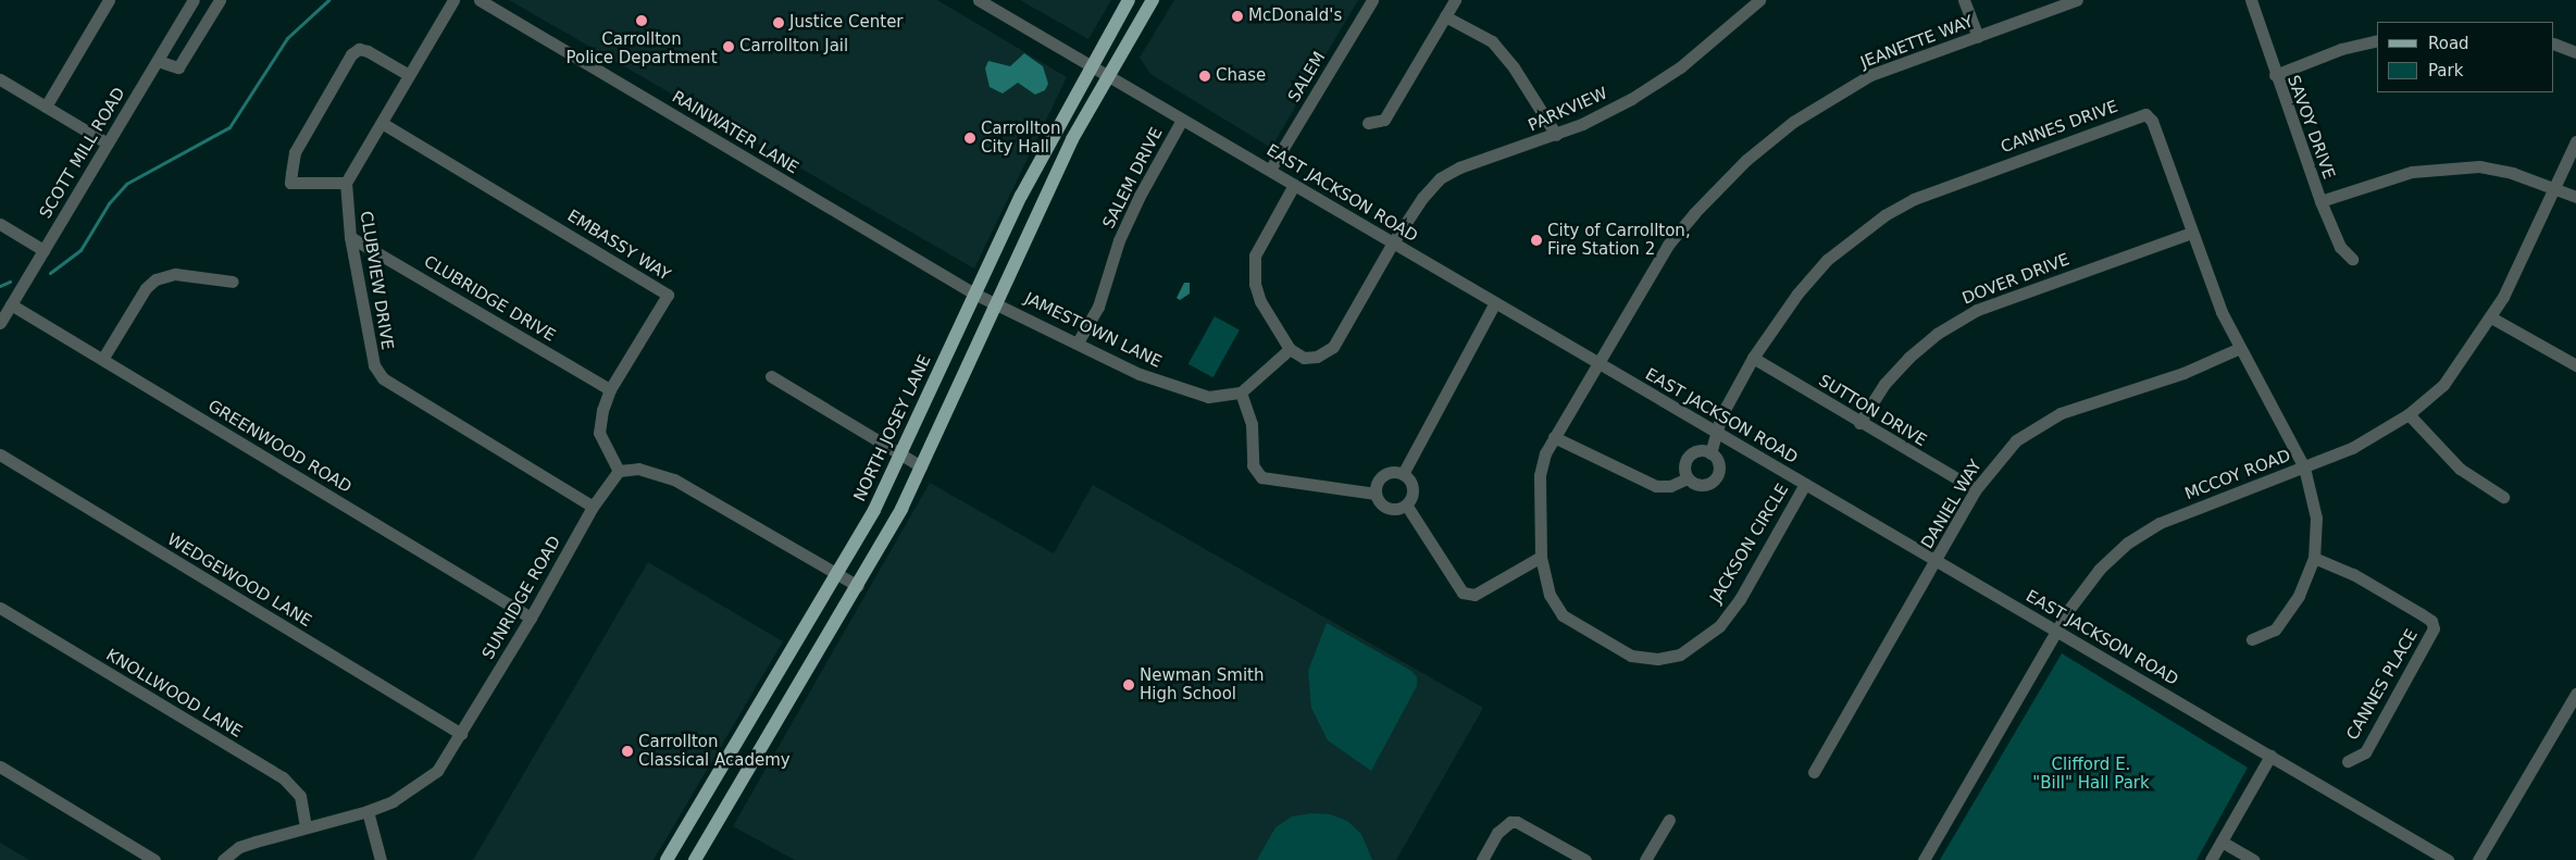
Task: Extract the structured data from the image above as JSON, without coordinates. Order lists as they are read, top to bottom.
{
  "streets": {
    "main road": ["NORTH JOSEY LANE"],
    "street": [
      "JEANETTE WAY",
      "SALEM",
      "PARKVIEW",
      "CANNES DRIVE",
      "SAVOY DRIVE",
      "RAINWATER LANE",
      "SCOTT MILL ROAD",
      "SALEM DRIVE",
      "EAST JACKSON ROAD",
      "EMBASSY WAY",
      "DOVER DRIVE",
      "CLUBVIEW DRIVE",
      "CLUBRIDGE DRIVE",
      "JAMESTOWN LANE",
      "SUTTON DRIVE",
      "GREENWOOD ROAD",
      "MCCOY ROAD",
      "DANIEL WAY",
      "JACKSON CIRCLE",
      "WEDGEWOOD LANE",
      "SUNRIDGE ROAD",
      "CANNES PLACE",
      "KNOLLWOOD LANE"
    ]
  },
  "crossings": [
    ["JEANETTE WAY", "EAST JACKSON ROAD"],
    ["JEANETTE WAY", "JACKSON CIRCLE"],
    ["SALEM", "EAST JACKSON ROAD"],
    ["PARKVIEW", "EAST JACKSON ROAD"],
    ["CANNES DRIVE", "EAST JACKSON ROAD"],
    ["CANNES DRIVE", "DOVER DRIVE"],
    ["CANNES DRIVE", "SUTTON DRIVE"],
    ["CANNES DRIVE", "MCCOY ROAD"],
    ["CANNES DRIVE", "DANIEL WAY"],
    ["CANNES DRIVE", "CANNES PLACE"],
    ["RAINWATER LANE", "JAMESTOWN LANE"],
    ["RAINWATER LANE", "NORTH JOSEY LANE"],
    ["SCOTT MILL ROAD", "GREENWOOD ROAD"],
    ["SALEM DRIVE", "EAST JACKSON ROAD"],
    ["SALEM DRIVE", "JAMESTOWN LANE"],
    ["EAST JACKSON ROAD", "NORTH JOSEY LANE"],
    ["EAST JACKSON ROAD", "MCCOY ROAD"],
    ["EAST JACKSON ROAD", "DANIEL WAY"],
    ["EAST JACKSON ROAD", "JACKSON CIRCLE"],
    ["EMBASSY WAY", "CLUBRIDGE DRIVE"],
    ["EMBASSY WAY", "SUNRIDGE ROAD"],
    ["DOVER DRIVE", "SUTTON DRIVE"],
    ["CLUBVIEW DRIVE", "CLUBRIDGE DRIVE"],
    ["CLUBVIEW DRIVE", "SUNRIDGE ROAD"],
    ["JAMESTOWN LANE", "NORTH JOSEY LANE"],
    ["SUTTON DRIVE", "DANIEL WAY"],
    ["GREENWOOD ROAD", "SUNRIDGE ROAD"],
    ["WEDGEWOOD LANE", "SUNRIDGE ROAD"],
    ["SUNRIDGE ROAD", "KNOLLWOOD LANE"]
  ],
  "parks": ["Clifford E. \"Bill\" Hall Park"],
  "places": [
    "McDonald's",
    "Carrollton Police Department",
    "Justice Center",
    "Carrollton Jail",
    "Chase",
    "Carrollton City Hall",
    "City of Carrollton, Fire Station 2",
    "Newman Smith High School",
    "Carrollton Classical Academy"
  ],
  "legend": ["Road", "Park"]
}
